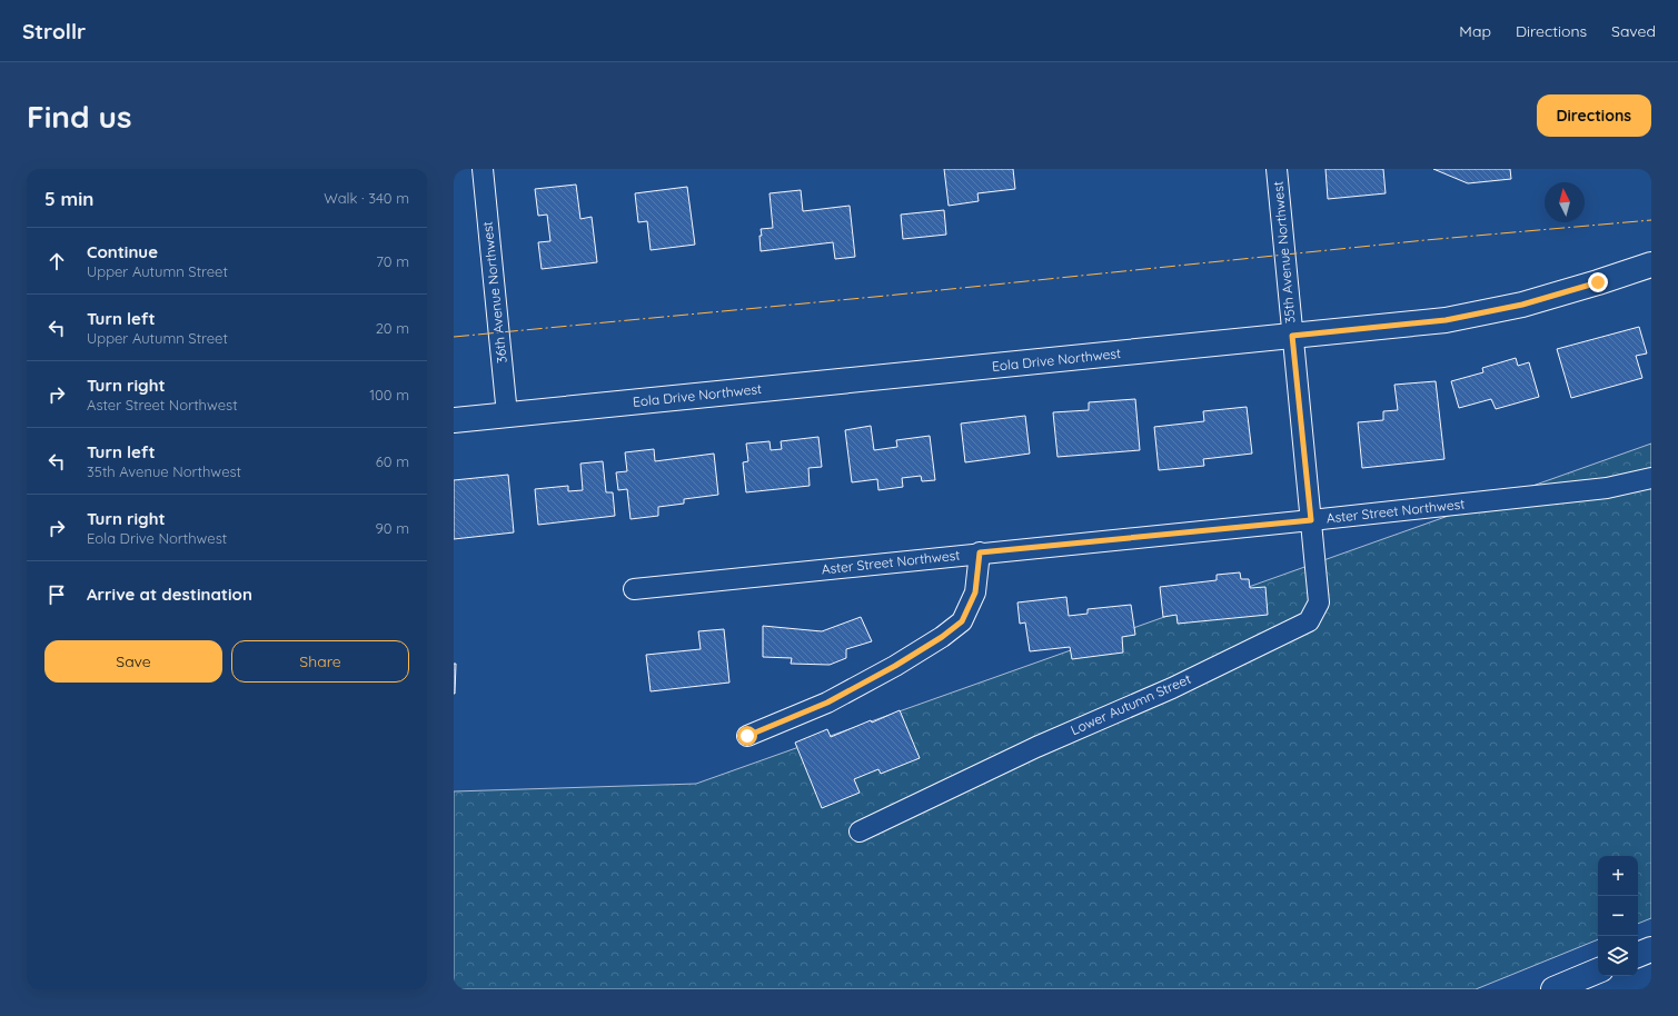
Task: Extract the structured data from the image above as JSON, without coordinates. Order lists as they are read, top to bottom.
{
  "streets": {
    "street": [
      "35th Avenue Northwest",
      "36th Avenue Northwest",
      "Eola Drive Northwest",
      "Aster Street Northwest",
      "Lower Autumn Street"
    ]
  },
  "crossings": [
    ["35th Avenue Northwest", "Eola Drive Northwest"],
    ["35th Avenue Northwest", "Aster Street Northwest"],
    ["35th Avenue Northwest", "Lower Autumn Street"],
    ["36th Avenue Northwest", "Eola Drive Northwest"],
    ["Aster Street Northwest", "Lower Autumn Street"]
  ],
  "north": "top",
  "page": {
    "header": "Strollr",
    "nav": ["Map", "Directions", "Saved"],
    "buttons": [
      "Directions",
      ["Save", "Share"]
    ],
    "title": "Find us",
    "heading": ["5 min", "Walk · 340 m"],
    "list": [
      ["Continue", "Upper Autumn Street", "70 m"],
      ["Turn left", "Upper Autumn Street", "20 m"],
      ["Turn right", "Aster Street Northwest", "100 m"],
      ["Turn left", "35th Avenue Northwest", "60 m"],
      ["Turn right", "Eola Drive Northwest", "90 m"],
      "Arrive at destination"
    ],
    "map_buttons": ["+", "−"]
  }
}
